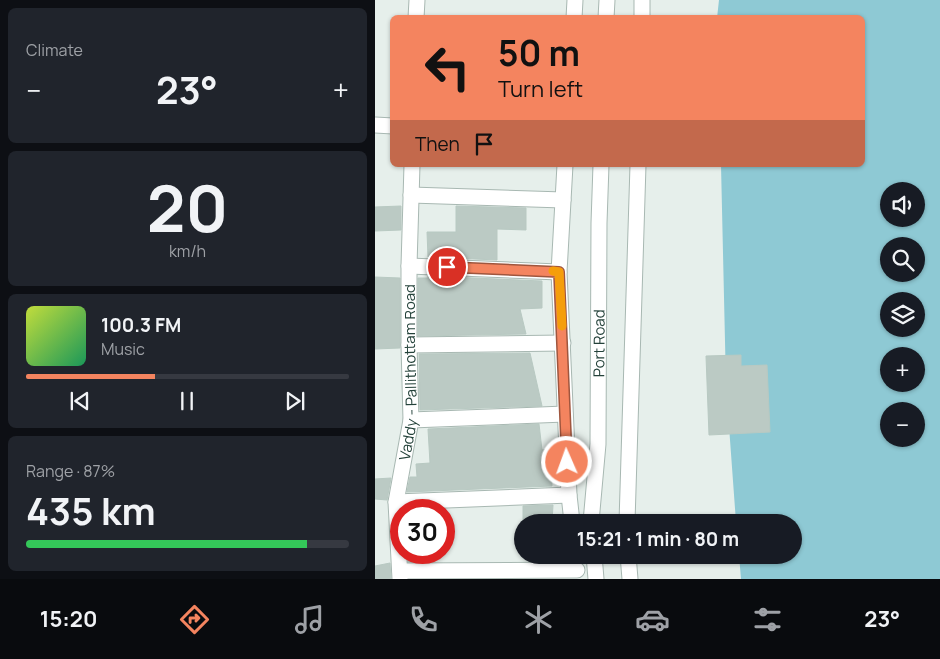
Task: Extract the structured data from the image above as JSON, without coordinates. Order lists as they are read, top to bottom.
{
  "streets": {
    "street": ["Port Road", "Vaddy - Pallithottam Road"]
  },
  "page": {
    "tile": [
      "Climate",
      ["20", "km/h"],
      ["Range · 87%", "435 km"]
    ],
    "turn": ["50 m", "Turn left"],
    "heat": ["−", "23°", "+"],
    "then": "Then",
    "map_buttons": ["+", "−"],
    "song": ["100.3 FM", "Music"],
    "limit": "30",
    "trip": "15:21 · 1 min · 80 m",
    "tabs": ["15:20", "23°"]
  }
}
